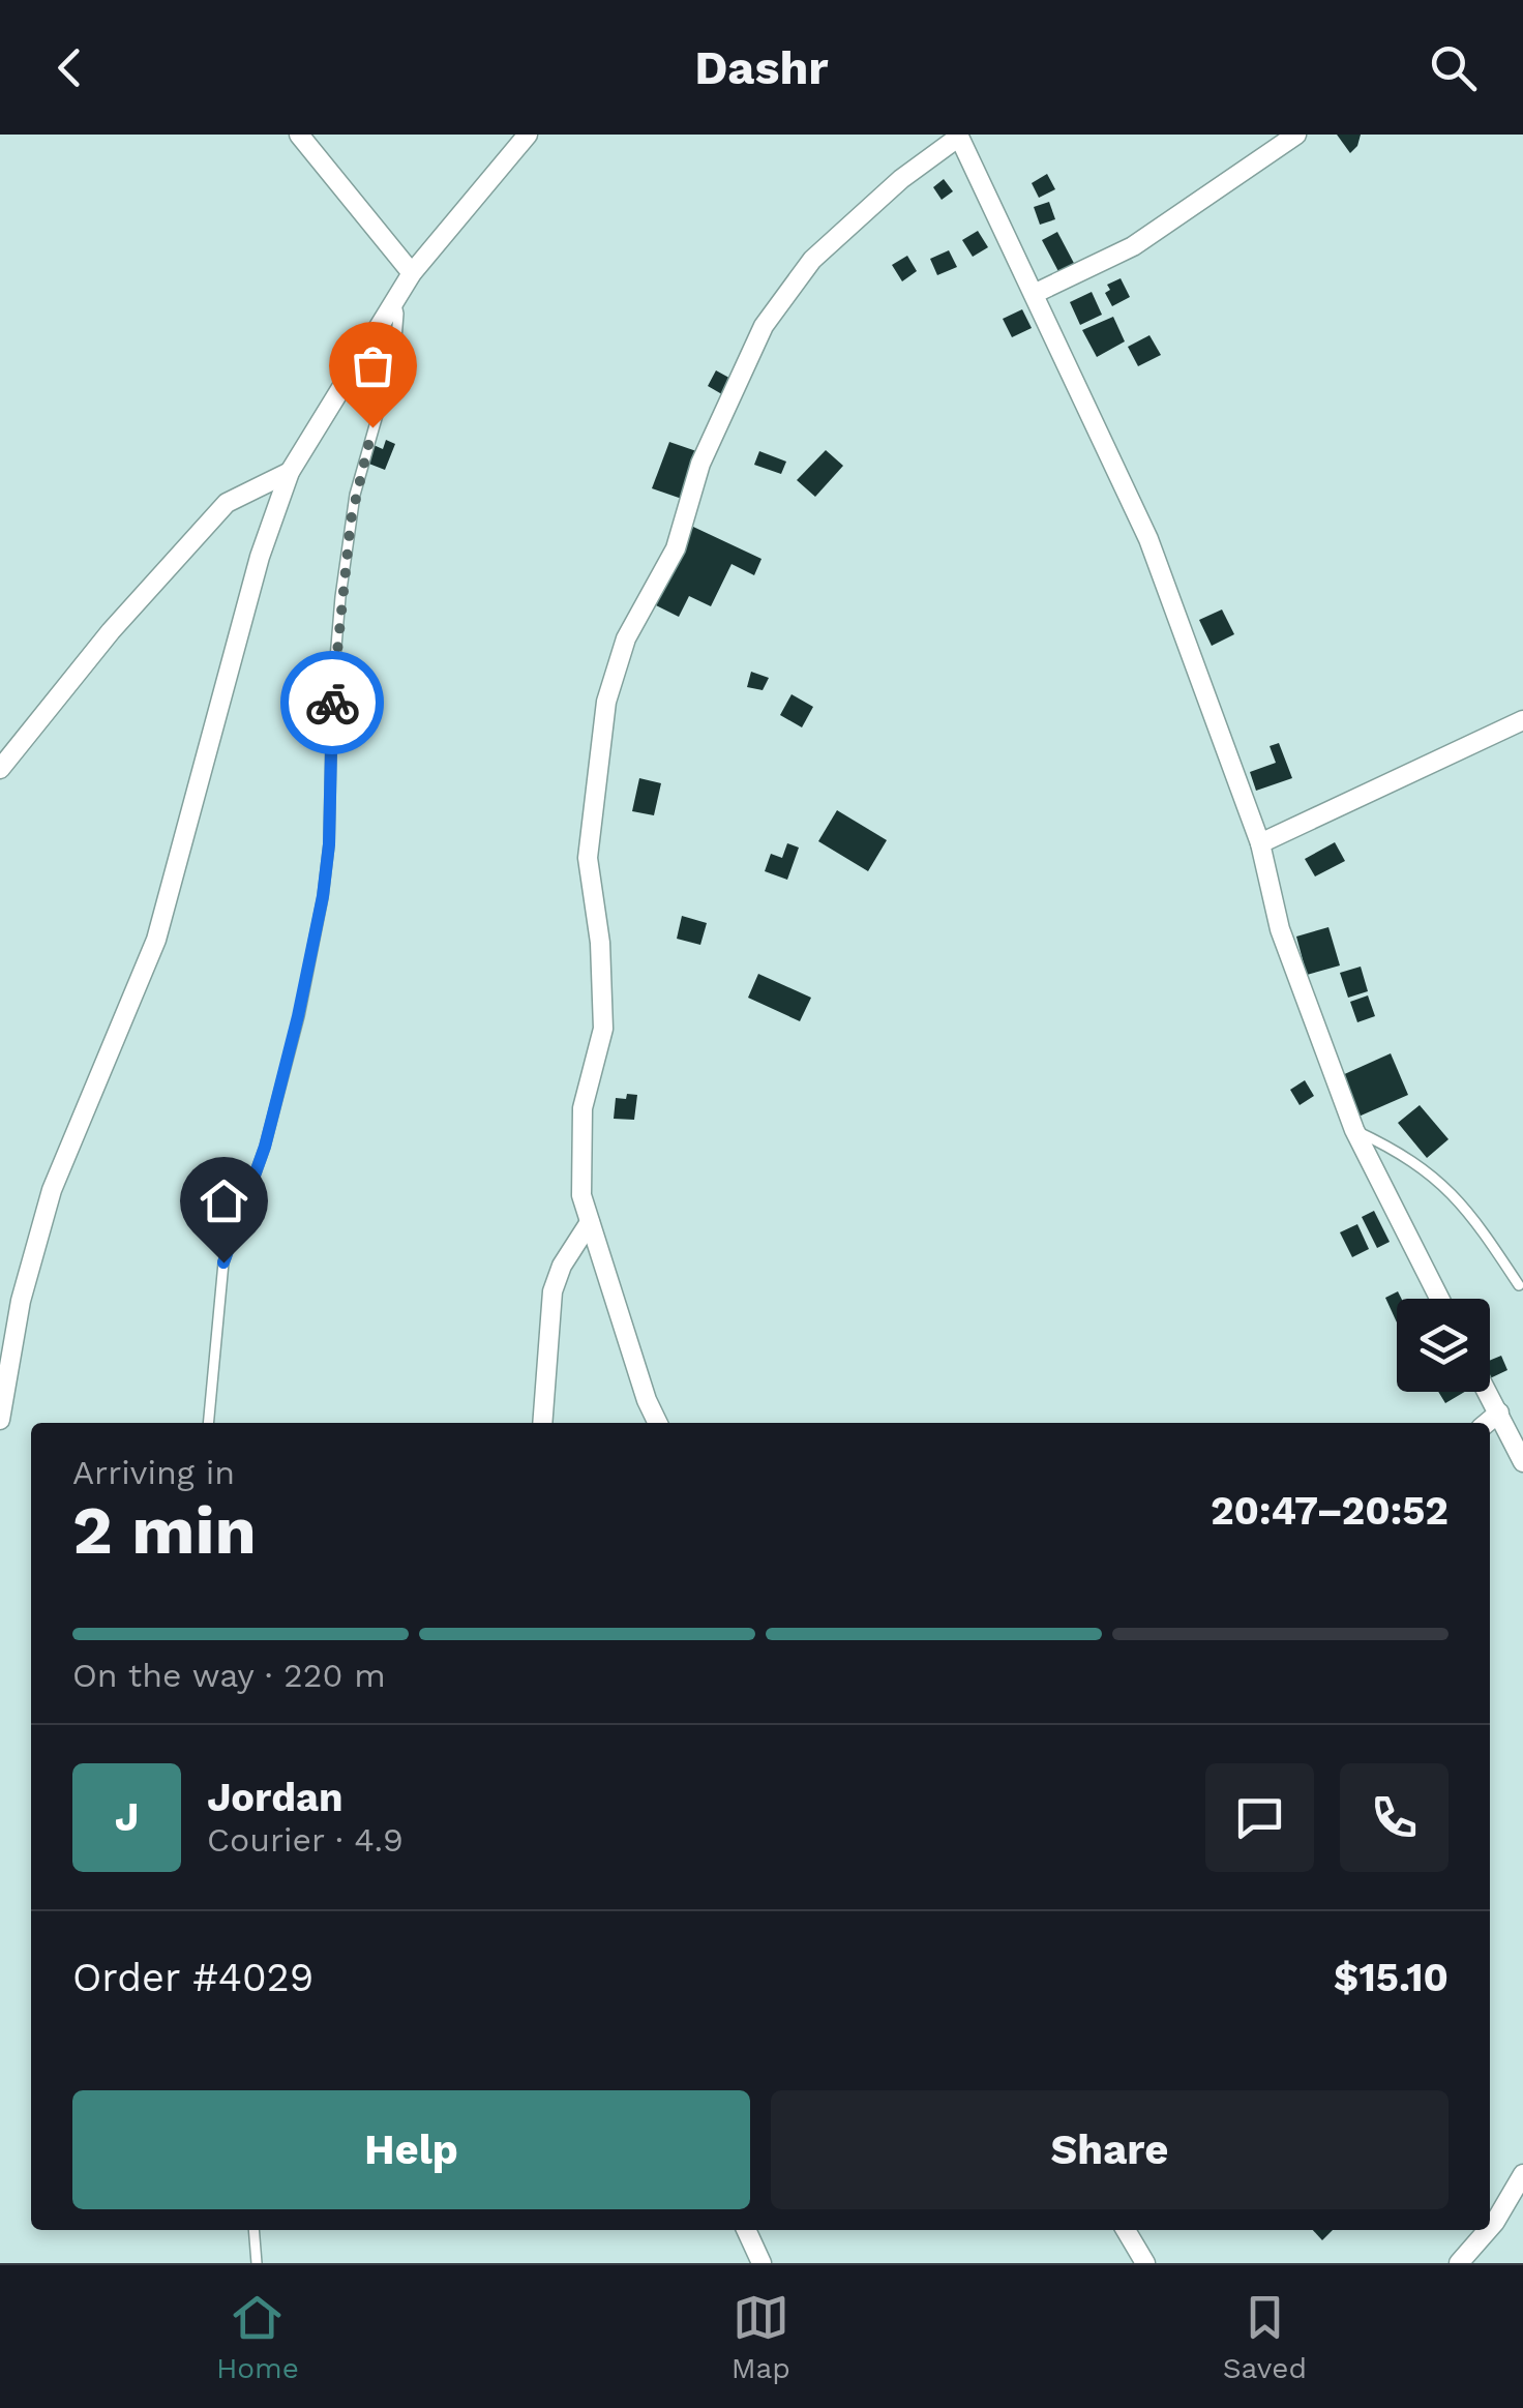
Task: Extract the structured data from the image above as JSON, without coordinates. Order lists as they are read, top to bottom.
{
  "page": {
    "header": "Dashr",
    "heading": ["2 min", "Arriving in", "20:47–20:52"],
    "panel": [
      "Jordan",
      "Courier · 4.9",
      "Order #4029",
      "$15.10"
    ],
    "bar": "On the way · 220 m",
    "round": "J",
    "buttons": ["Help", "Share"],
    "tabs": ["Home", "Map", "Saved"]
  }
}
